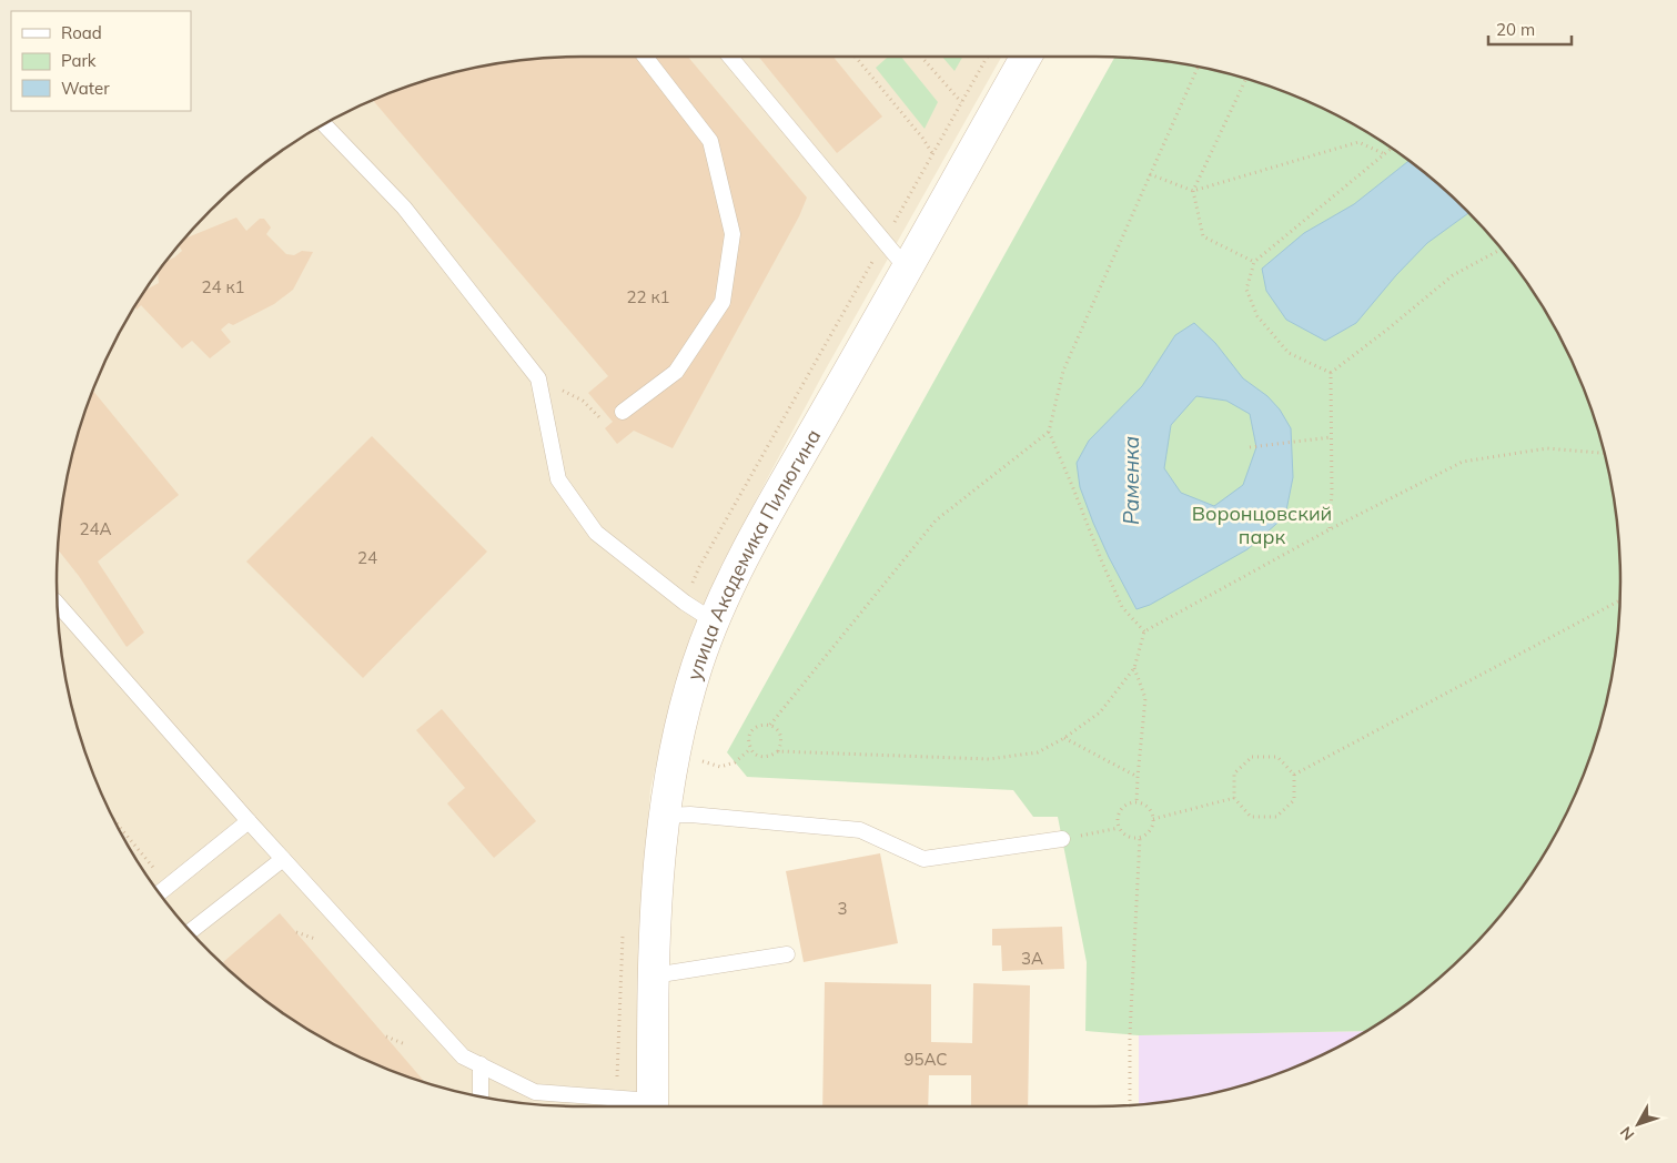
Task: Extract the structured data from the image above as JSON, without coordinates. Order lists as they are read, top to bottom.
{
  "streets": {
    "street": ["улица Академика Пилюгина"]
  },
  "water": ["Раменка"],
  "parks": ["Воронцовский парк"],
  "house_numbers": [
    "24 к1",
    "22 к1",
    "24А",
    "24",
    "3",
    "3А",
    "95АС"
  ],
  "legend": ["Road", "Park", "Water"],
  "scale_bar": "20 m",
  "north": "bottom left"
}
